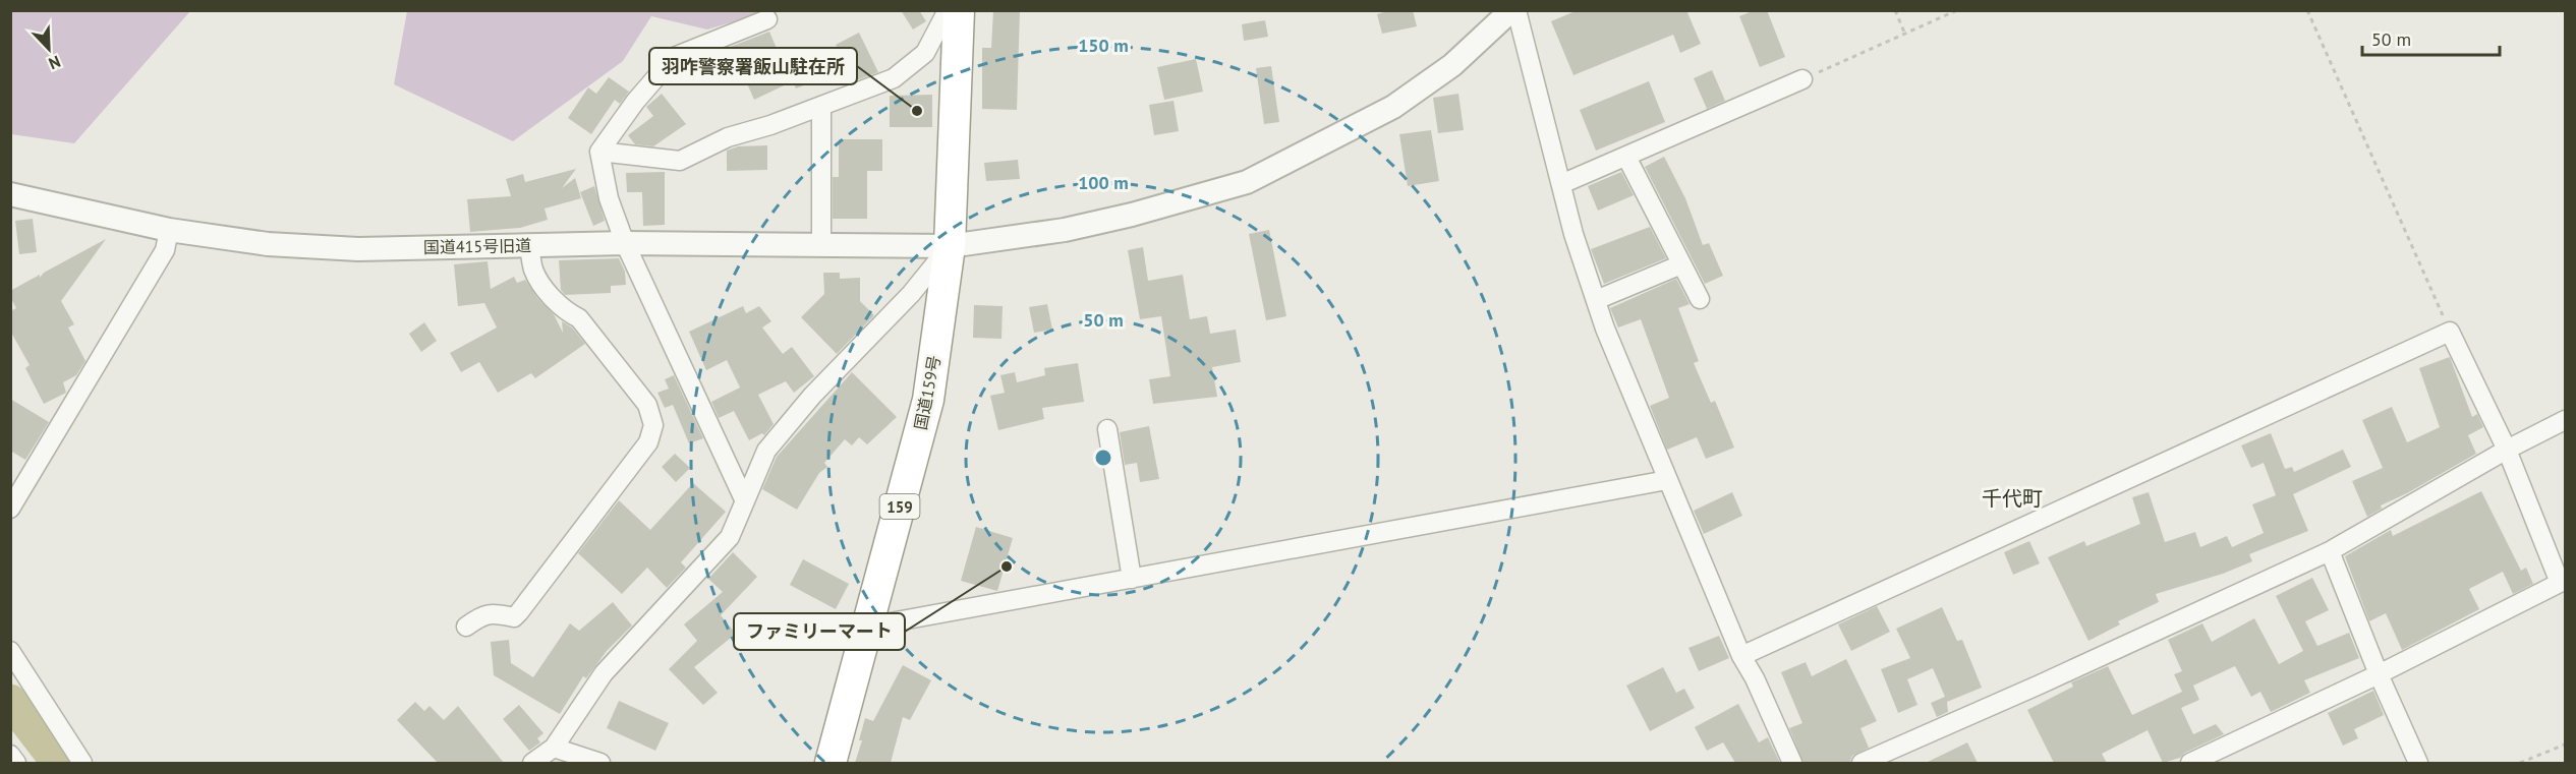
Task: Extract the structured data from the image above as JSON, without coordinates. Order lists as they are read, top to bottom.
{
  "streets": {
    "highway": ["国道159号", "159"],
    "street": ["国道415号旧道"]
  },
  "crossings": [
    ["国道415号旧道", "国道159号"]
  ],
  "districts": ["千代町"],
  "places": ["羽咋警察署飯山駐在所", "ファミリーマート"],
  "scale_bar": "50 m",
  "north": "bottom right",
  "rings": ["150 m", "100 m", "50 m"]
}
